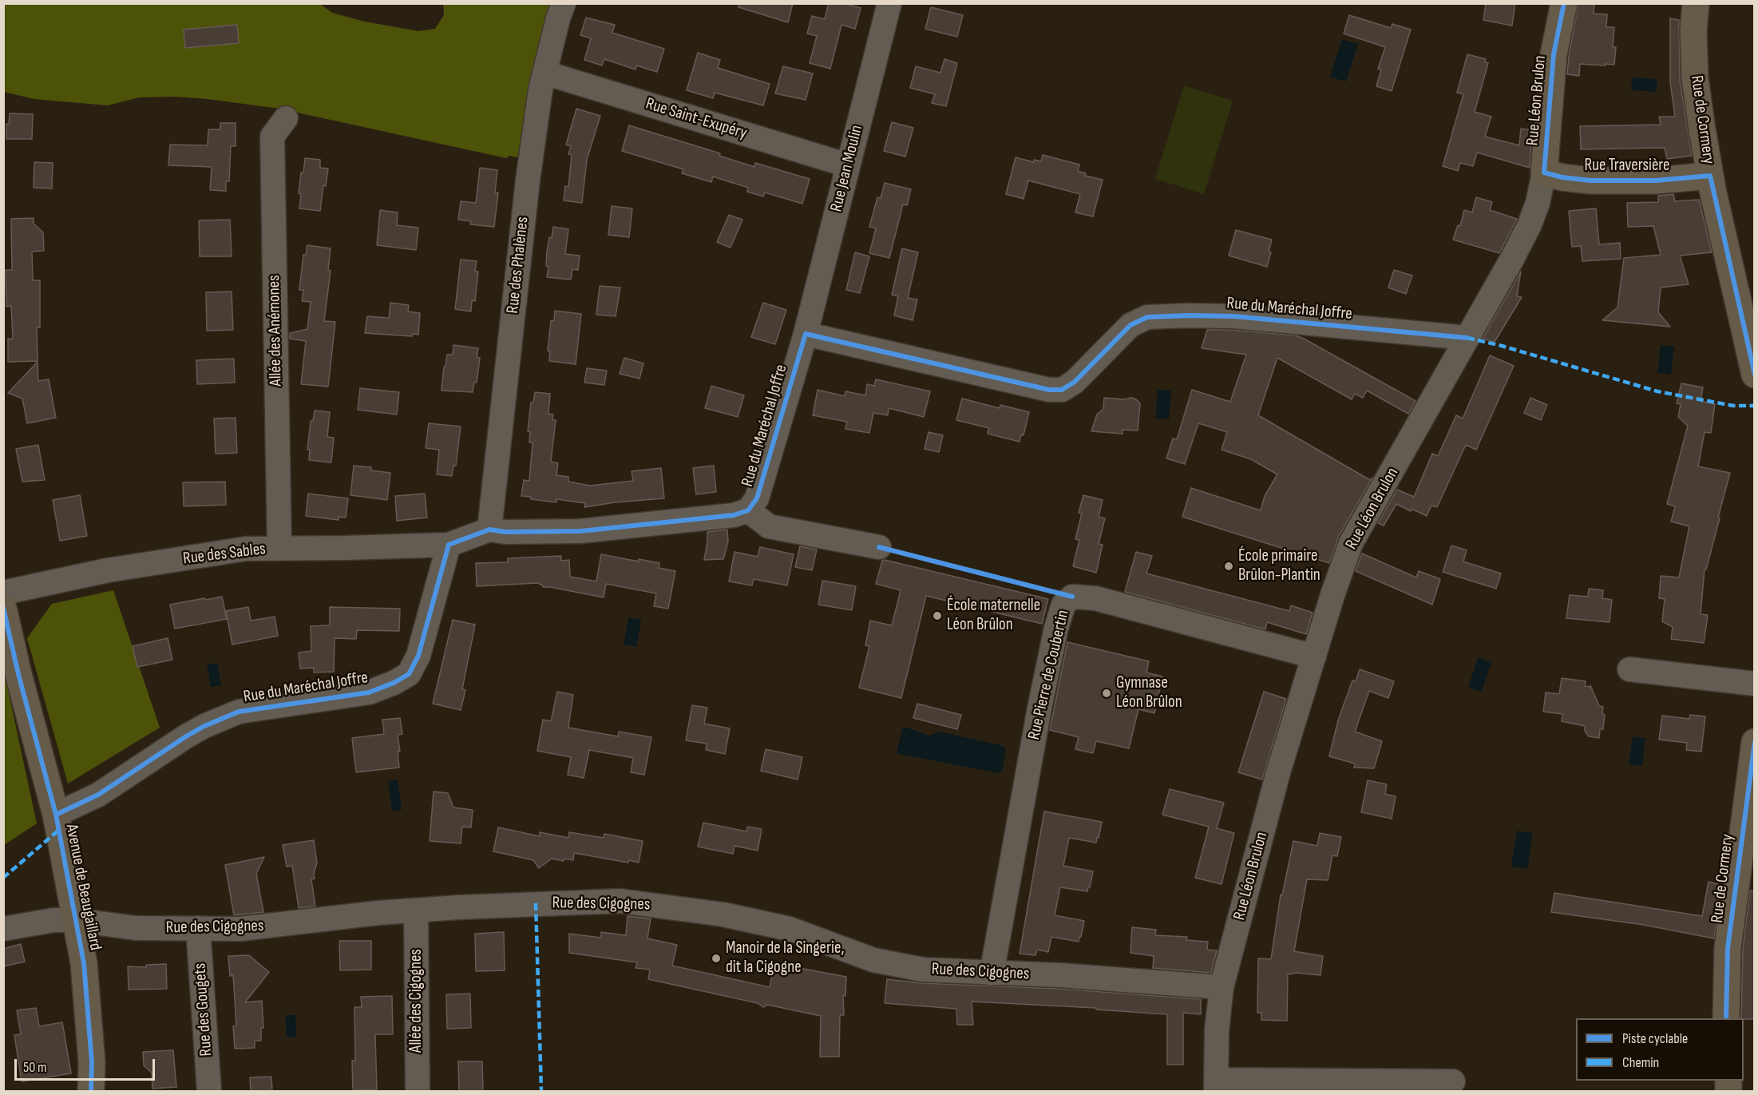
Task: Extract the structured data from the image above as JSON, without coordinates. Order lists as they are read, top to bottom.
{
  "streets": {
    "main road": [
      "Rue Léon Brulon",
      "Rue de Cormery",
      "Rue Traversière",
      "Avenue de Beaugaillard"
    ],
    "street": [
      "Rue Saint-Exupéry",
      "Rue Jean Moulin",
      "Rue des Phalènes",
      "Rue du Maréchal Joffre",
      "Allée des Anémones",
      "Rue des Sables",
      "Rue Pierre de Coubertin",
      "Rue des Cigognes",
      "Allée des Cigognes",
      "Rue des Gougets"
    ]
  },
  "crossings": [
    ["Rue Léon Brulon", "Rue Traversière"],
    ["Rue Léon Brulon", "Rue du Maréchal Joffre"],
    ["Rue Léon Brulon", "Rue Pierre de Coubertin"],
    ["Rue Léon Brulon", "Rue des Cigognes"],
    ["Rue Saint-Exupéry", "Rue Jean Moulin"],
    ["Rue Saint-Exupéry", "Rue des Phalènes"],
    ["Rue de Cormery", "Rue Traversière"],
    ["Rue Jean Moulin", "Rue du Maréchal Joffre"],
    ["Rue des Phalènes", "Rue du Maréchal Joffre"],
    ["Rue du Maréchal Joffre", "Rue des Sables"],
    ["Rue du Maréchal Joffre", "Avenue de Beaugaillard"],
    ["Allée des Anémones", "Rue des Sables"],
    ["Rue Pierre de Coubertin", "Rue des Cigognes"],
    ["Avenue de Beaugaillard", "Rue des Cigognes"],
    ["Rue des Cigognes", "Allée des Cigognes"],
    ["Rue des Cigognes", "Rue des Gougets"]
  ],
  "places": [
    "École primaire Brûlon-Plantin",
    "École maternelle Léon Brûlon",
    "Gymnase Léon Brûlon",
    "Manoir de la Singerie, dit la Cigogne"
  ],
  "legend": ["Piste cyclable", "Chemin"],
  "scale_bar": "50 m"
}
